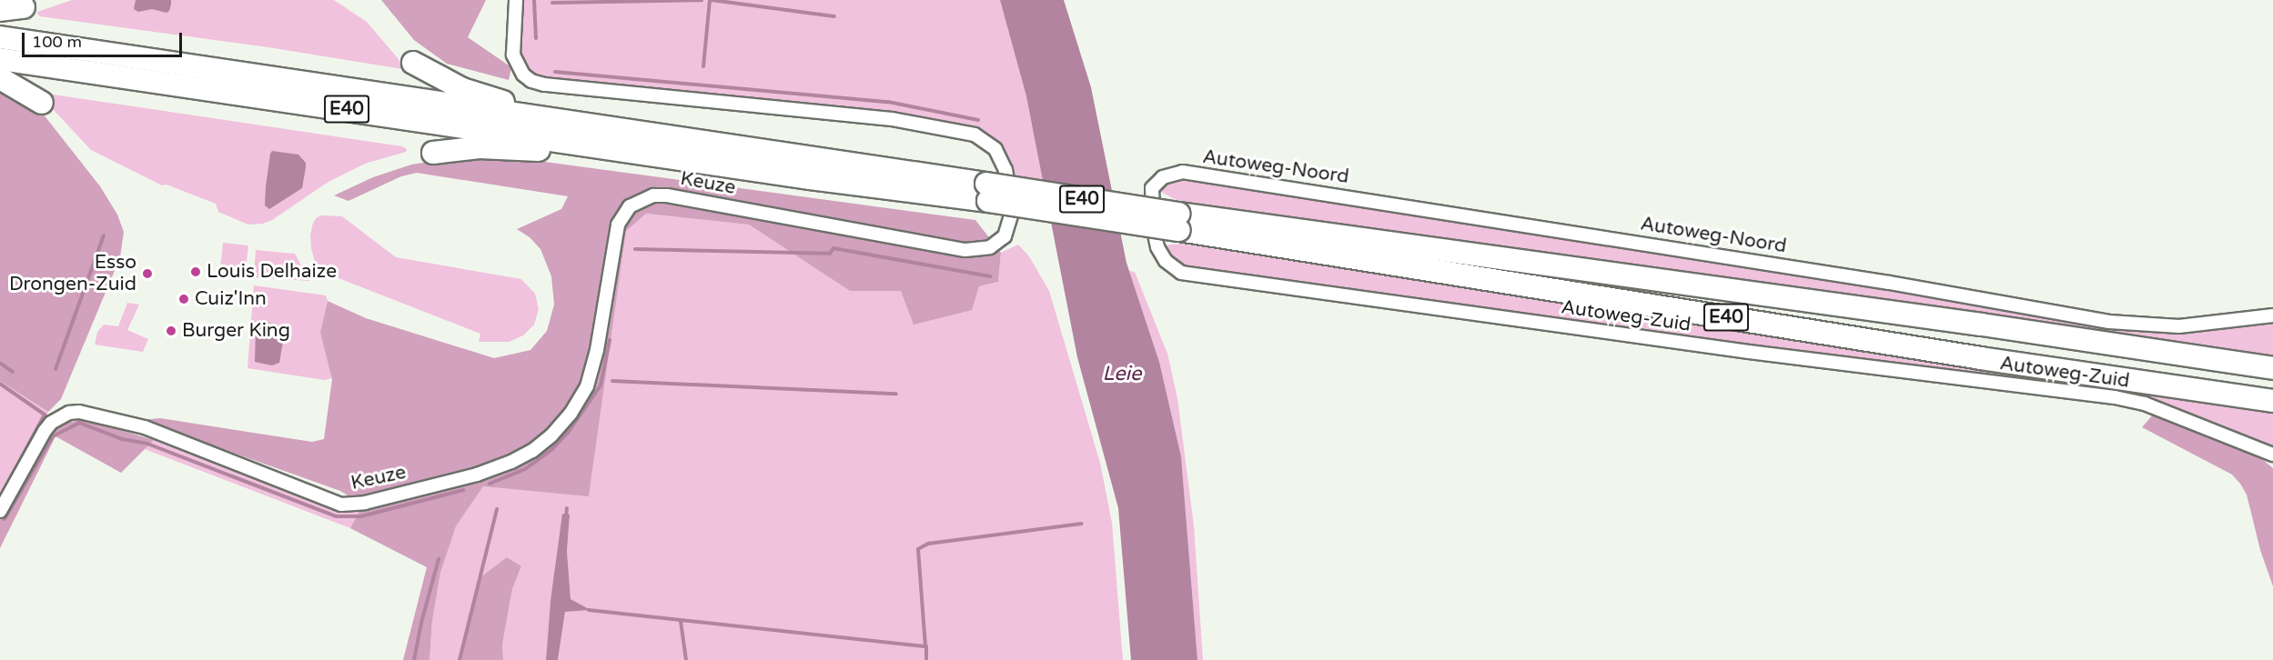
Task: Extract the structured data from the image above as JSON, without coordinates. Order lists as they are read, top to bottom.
{
  "streets": {
    "highway": ["E40"],
    "street": ["Autoweg-Noord", "Keuze", "Autoweg-Zuid"]
  },
  "crossings": [
    ["Autoweg-Noord", "Autoweg-Zuid"]
  ],
  "water": ["Leie"],
  "places": [
    "Louis Delhaize",
    "Esso Drongen-Zuid",
    "Cuiz'Inn",
    "Burger King"
  ],
  "scale_bar": "100 m"
}
